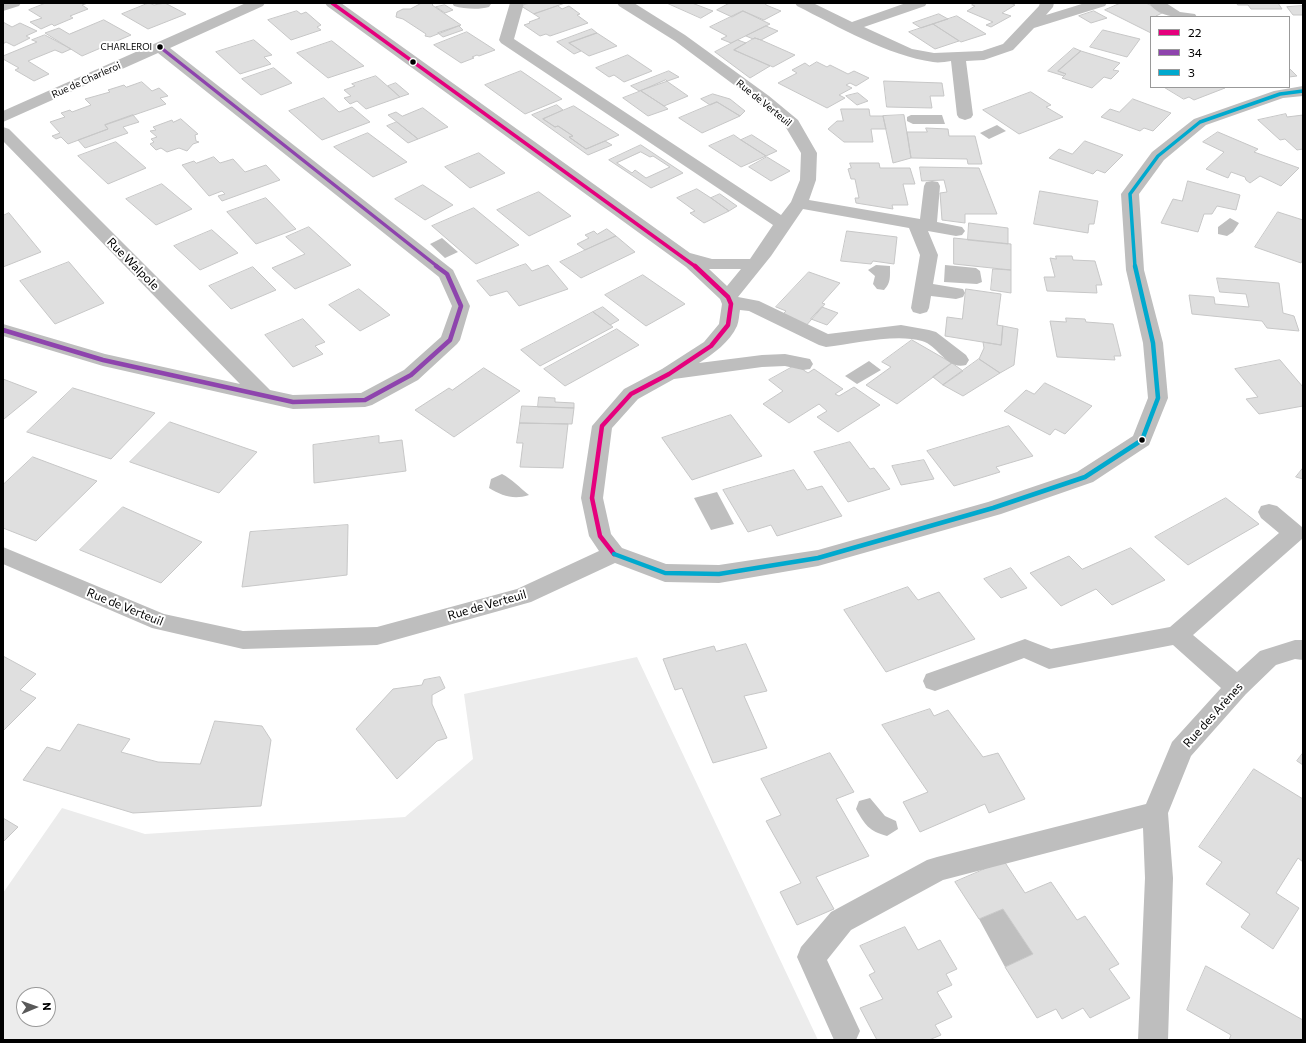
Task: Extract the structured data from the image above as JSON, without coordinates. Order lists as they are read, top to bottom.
{
  "streets": {
    "street": [
      "Rue de Charleroi",
      "Rue de Verteuil",
      "Rue Walpole",
      "Rue des Arènes"
    ]
  },
  "places": ["CHARLEROI"],
  "lines": ["transit line 22", "transit line 34", "transit line 3"],
  "legend": ["22", "34", "3"],
  "north": "right"
}
